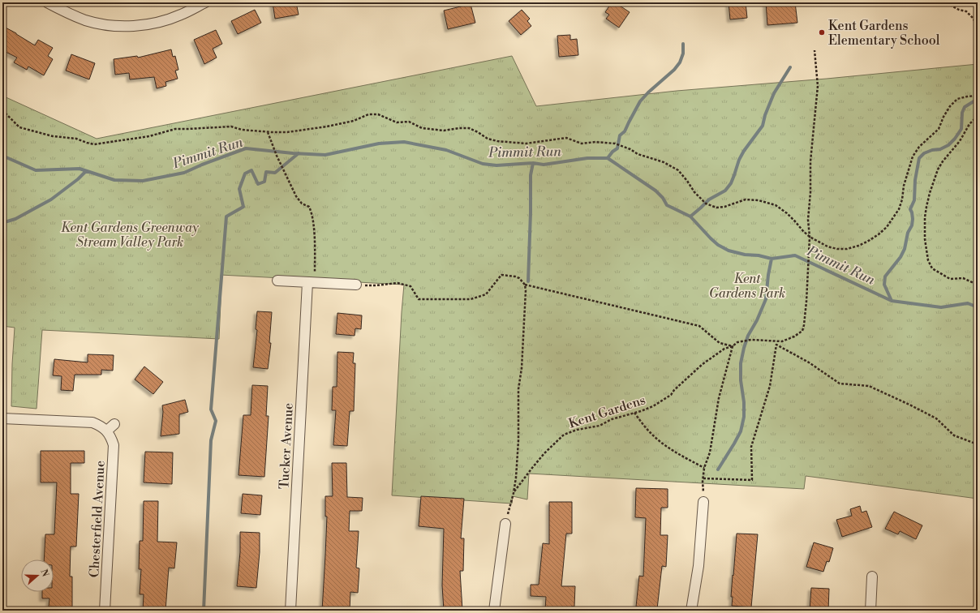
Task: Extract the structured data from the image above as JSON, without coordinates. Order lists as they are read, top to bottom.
{
  "streets": {
    "street": ["Tucker Avenue", "Chesterfield Avenue"],
    "path": ["Kent Gardens"]
  },
  "water": ["Pimmit Run"],
  "parks": ["Kent Gardens Greenway Stream Valley Park", "Kent Gardens Park"],
  "places": ["Kent Gardens Elementary School"],
  "north": "right"
}
